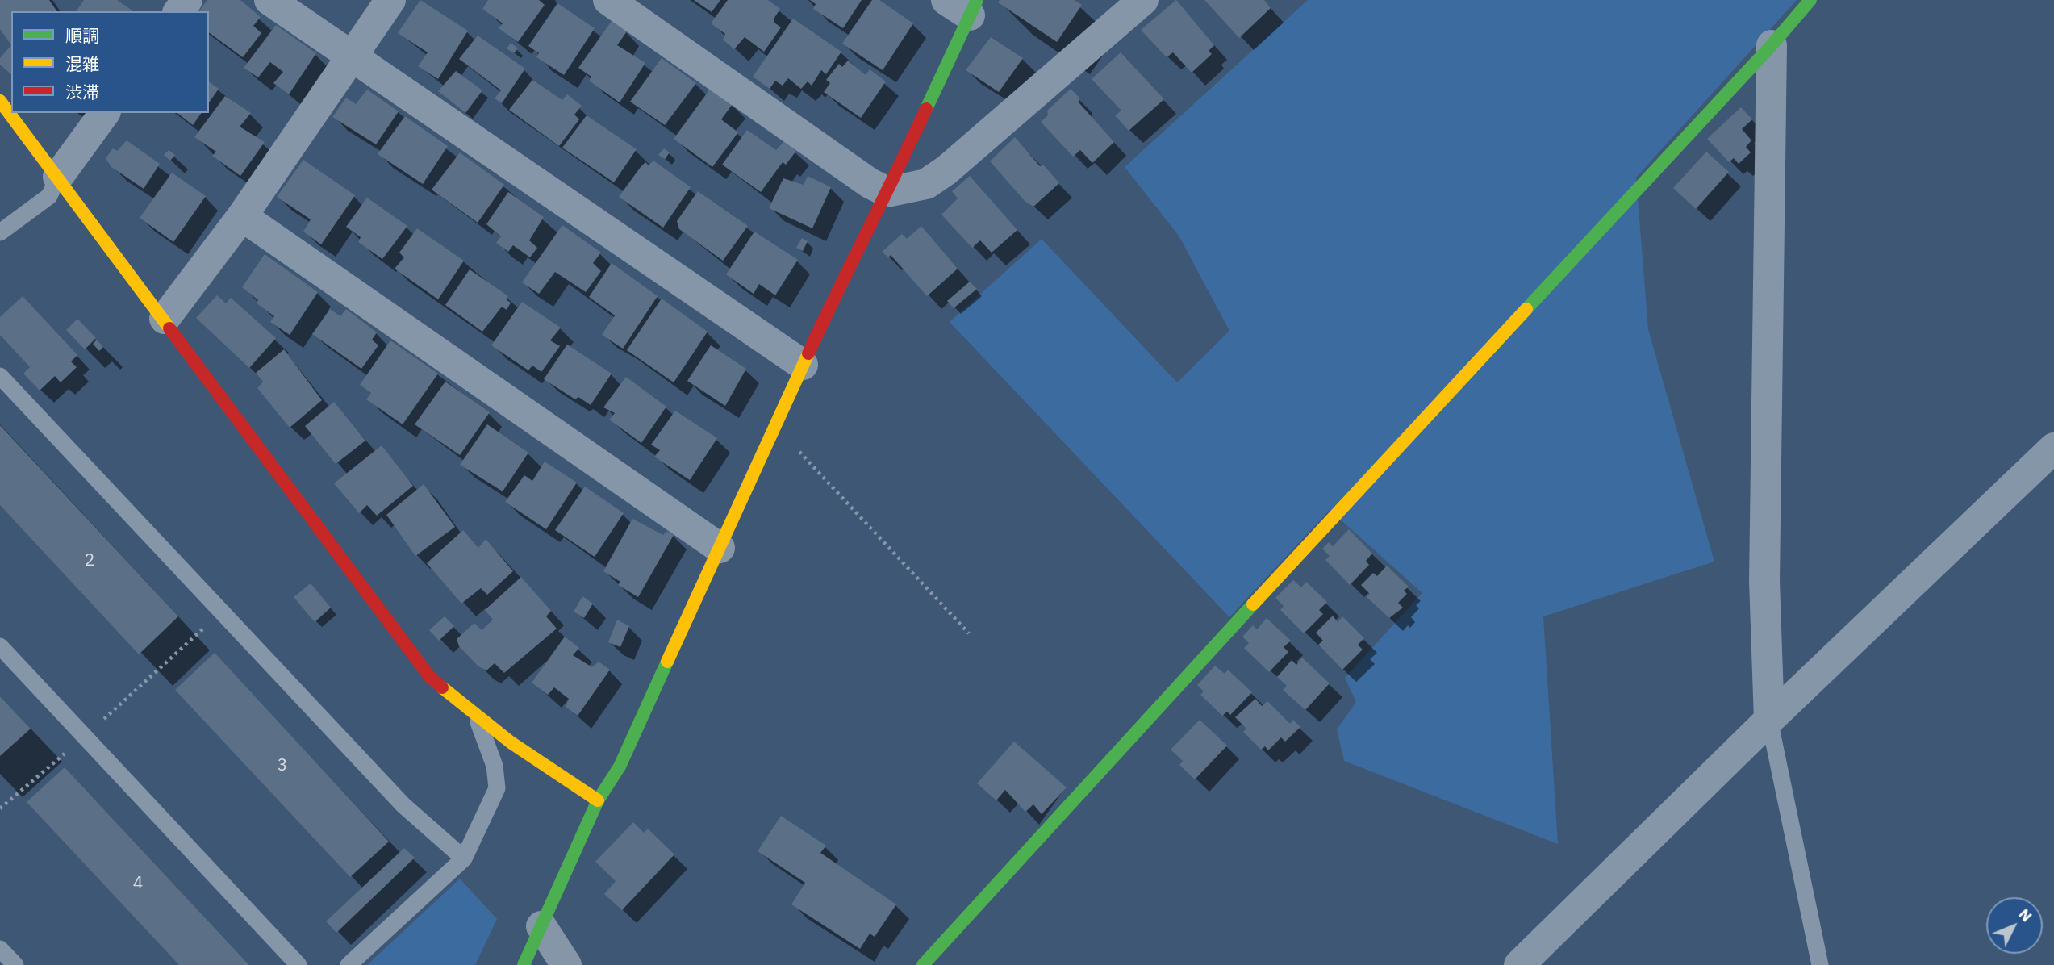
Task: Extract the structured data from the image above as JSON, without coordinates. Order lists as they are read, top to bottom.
{
  "house_numbers": ["2", "3", "4"],
  "legend": ["順調", "混雑", "渋滞"],
  "north": "top right"
}
